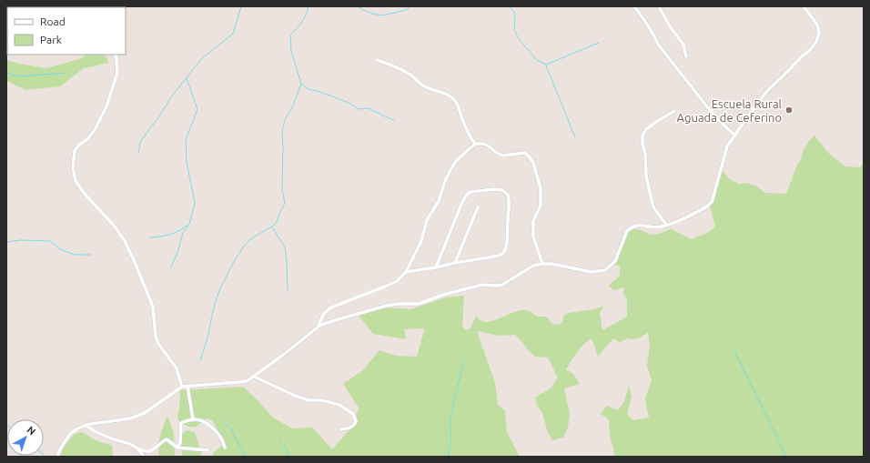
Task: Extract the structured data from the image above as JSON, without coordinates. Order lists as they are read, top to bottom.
{
  "places": ["Escuela Rural Aguada de Ceferino"],
  "legend": ["Road", "Park"],
  "north": "top right"
}
